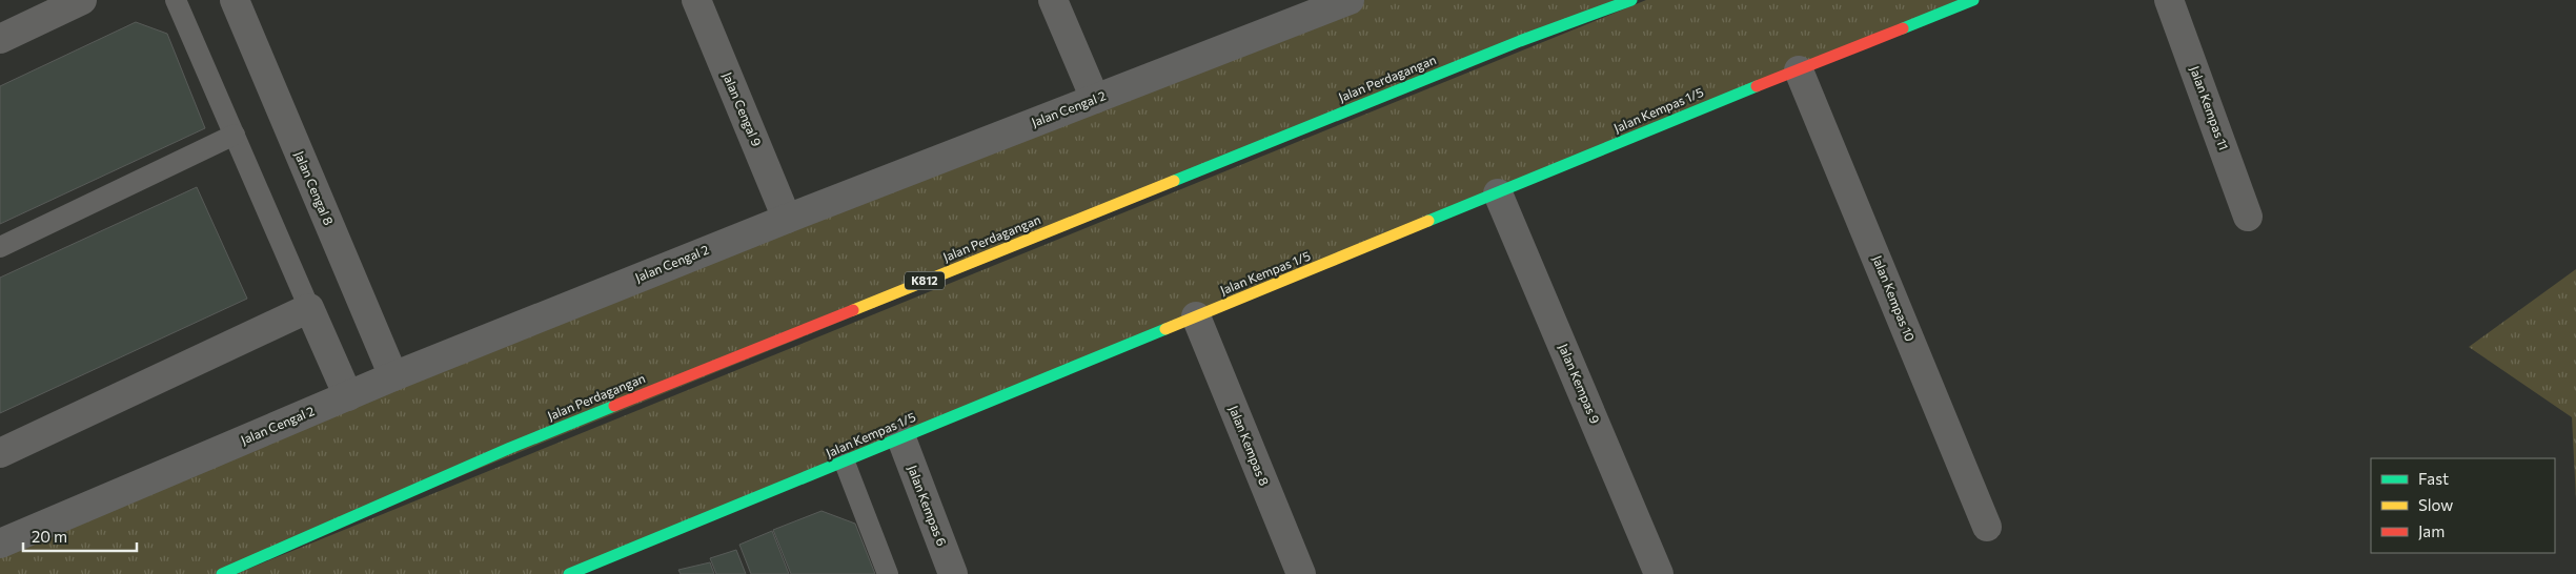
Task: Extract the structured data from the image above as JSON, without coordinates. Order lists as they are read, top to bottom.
{
  "streets": {
    "street": [
      "Jalan Perdagangan",
      "Jalan Kempas 11",
      "Jalan Cengal 9",
      "Jalan Cengal 2",
      "Jalan Kempas 1/5",
      "Jalan Cengal 8",
      "K812",
      "Jalan Kempas 10",
      "Jalan Kempas 9",
      "Jalan Kempas 8",
      "Jalan Kempas 6"
    ]
  },
  "crossings": [
    ["Jalan Cengal 9", "Jalan Cengal 2"],
    ["Jalan Cengal 2", "Jalan Cengal 8"],
    ["Jalan Kempas 1/5", "Jalan Kempas 10"],
    ["Jalan Kempas 1/5", "Jalan Kempas 9"],
    ["Jalan Kempas 1/5", "Jalan Kempas 8"],
    ["Jalan Kempas 1/5", "Jalan Kempas 6"]
  ],
  "legend": ["Fast", "Slow", "Jam"],
  "scale_bar": "20 m"
}
